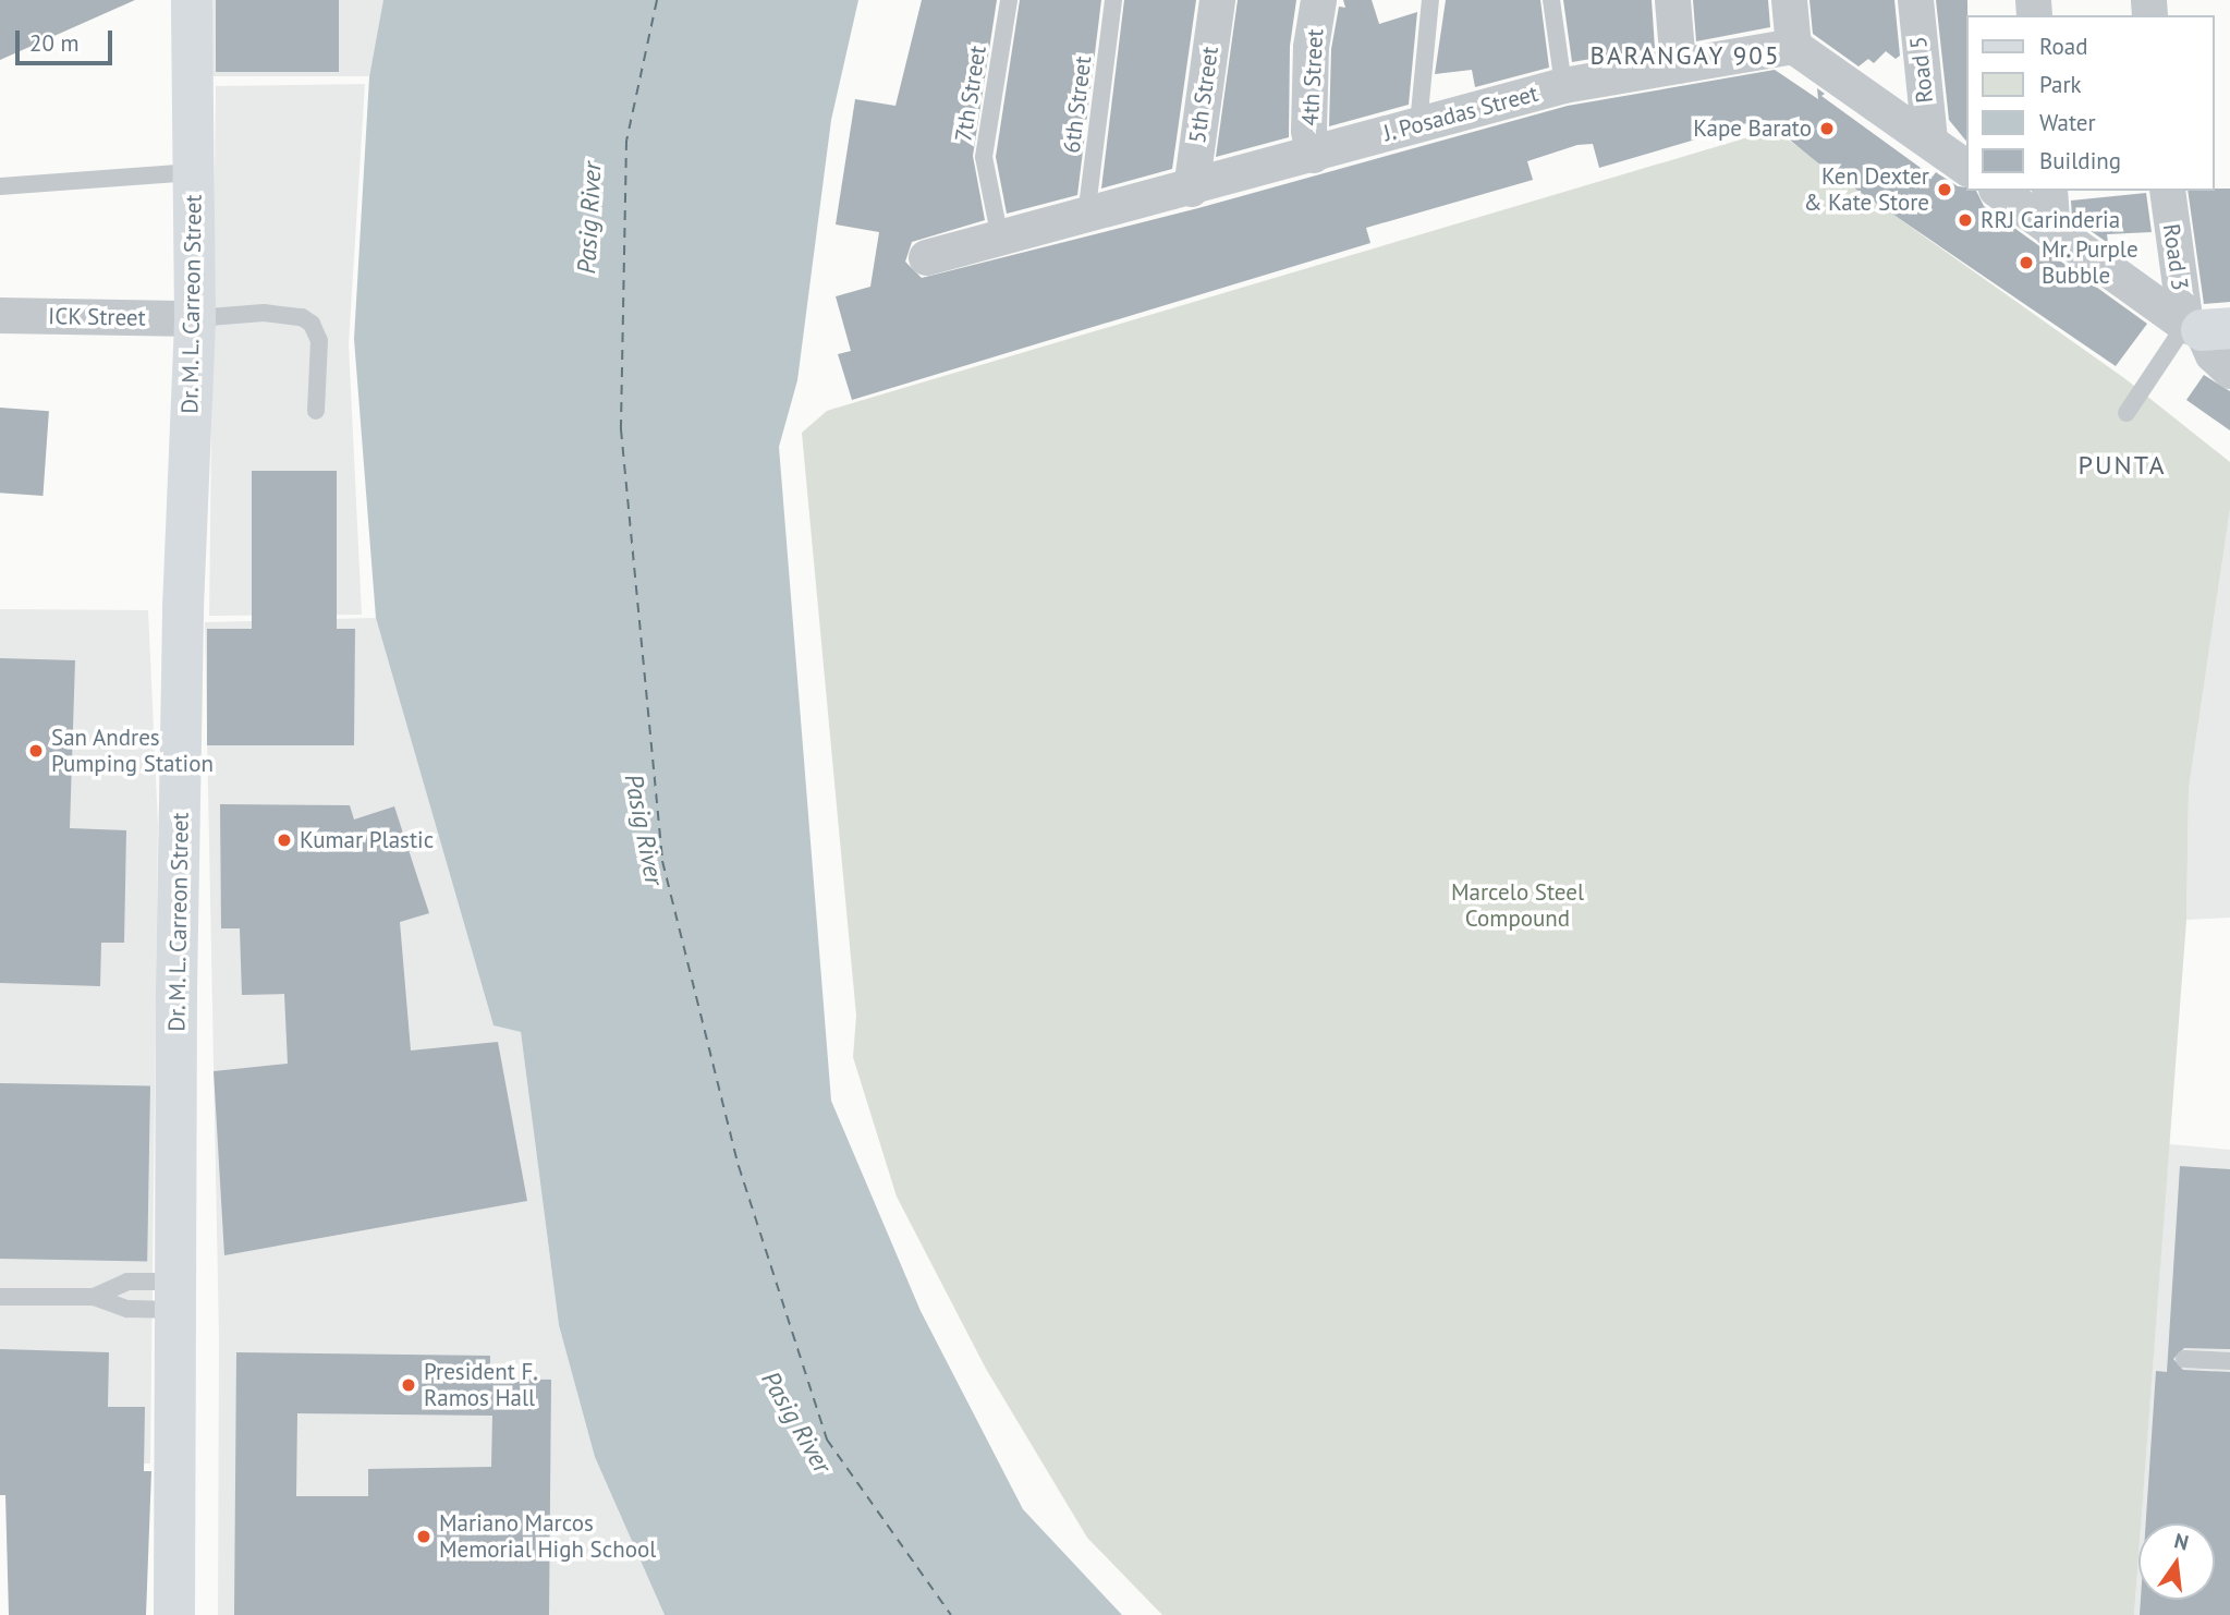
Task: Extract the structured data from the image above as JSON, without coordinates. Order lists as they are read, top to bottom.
{
  "streets": {
    "main road": ["Dr. M. L. Carreon Street"],
    "street": [
      "Road 5",
      "4th Street",
      "5th Street",
      "J. Posadas Street",
      "Road 3",
      "ICK Street"
    ],
    "lane": ["7th Street", "6th Street"]
  },
  "crossings": [
    ["4th Street", "J. Posadas Street"],
    ["7th Street", "J. Posadas Street"],
    ["5th Street", "J. Posadas Street"],
    ["6th Street", "J. Posadas Street"],
    ["Dr. M. L. Carreon Street", "ICK Street"]
  ],
  "districts": ["BARANGAY 905", "PUNTA"],
  "water": ["Pasig River"],
  "parks": ["Marcelo Steel Compound"],
  "places": [
    "Kape Barato",
    "Ken Dexter & Kate Store",
    "RRJ Carinderia",
    "Mr. Purple Bubble",
    "San Andres Pumping Station",
    "Kumar Plastic",
    "President F. Ramos Hall",
    "Mariano Marcos Memorial High School"
  ],
  "legend": [
    "Road",
    "Park",
    "Water",
    "Building"
  ],
  "scale_bar": "20 m",
  "north": "top"
}
